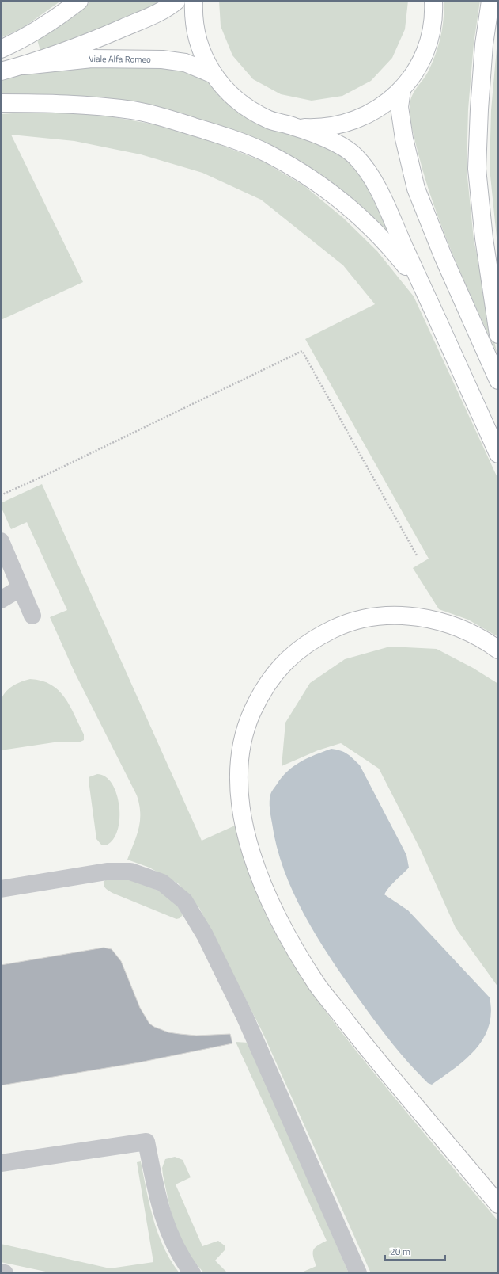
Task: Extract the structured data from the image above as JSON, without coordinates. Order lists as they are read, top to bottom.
{
  "streets": {
    "main road": ["Viale Alfa Romeo"]
  },
  "scale_bar": "20 m"
}
